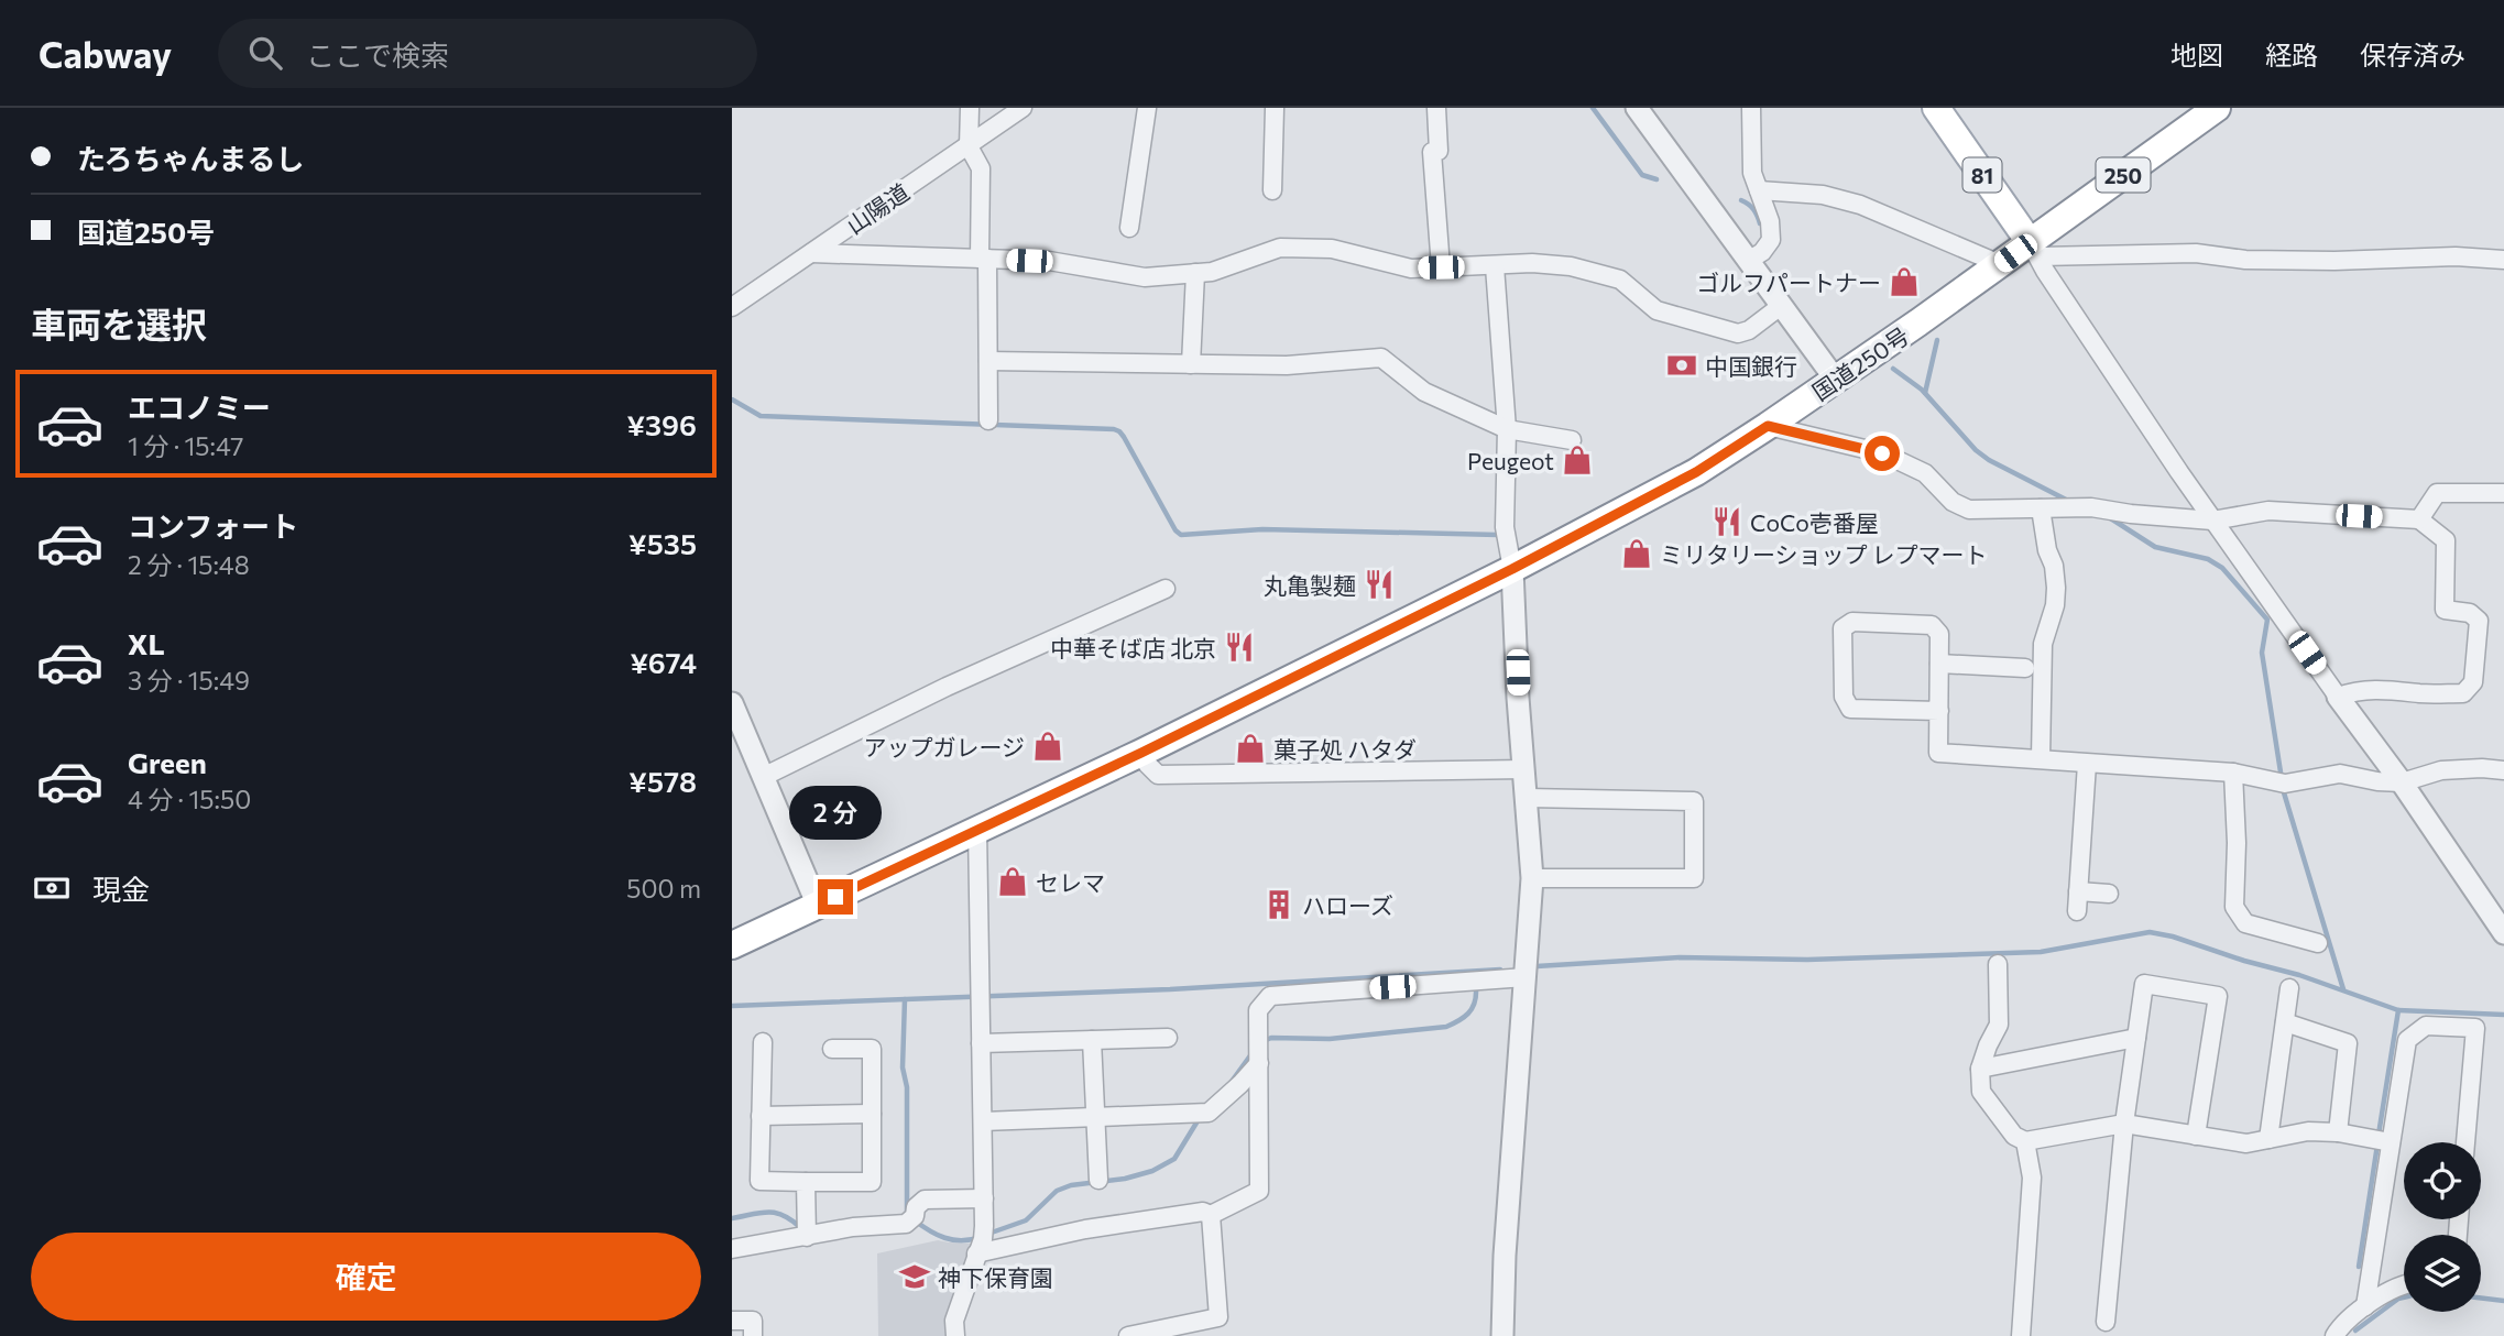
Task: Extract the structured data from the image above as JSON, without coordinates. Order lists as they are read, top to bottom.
{
  "streets": {
    "main road": ["81", "250", "国道250号"],
    "street": ["山陽道"]
  },
  "crossings": [
    ["81", "国道250号"]
  ],
  "places": {
    "shop": [
      "ゴルフパートナー",
      "Peugeot",
      "ミリタリーショップ レプマート",
      "アップガレージ",
      "菓子処 ハタダ",
      "セレマ"
    ],
    "bank": ["中国銀行"],
    "restaurant": ["CoCo壱番屋", "丸亀製麺", "中華そば店 北京"],
    "building": ["ハローズ"],
    "school or university": ["神下保育園"]
  },
  "page": {
    "header": "Cabway",
    "search": "ここで検索",
    "nav": ["地図", "経路", "保存済み"],
    "banner": ["たろちゃんまるし", "国道250号"],
    "heading": "車両を選択",
    "list": [
      {
        "name": "エコノミー",
        "note": "1 分 · 15:47",
        "value": "¥396"
      },
      {
        "name": "コンフォート",
        "note": "2 分 · 15:48",
        "value": "¥535"
      },
      {
        "name": "XL",
        "note": "3 分 · 15:49",
        "value": "¥674"
      },
      {
        "name": "Green",
        "note": "4 分 · 15:50",
        "value": "¥578"
      }
    ],
    "bubble": "2 分",
    "pay": ["現金", "500 m"],
    "buttons": "確定"
  }
}
